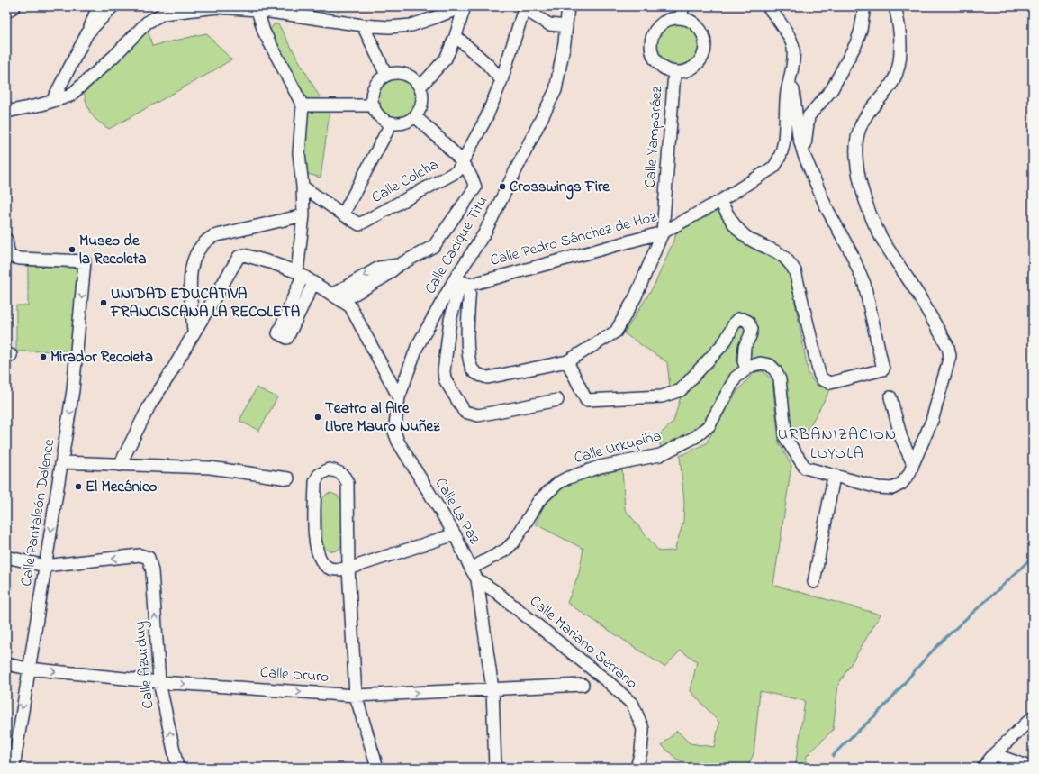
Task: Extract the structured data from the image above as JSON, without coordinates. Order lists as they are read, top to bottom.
{
  "streets": {
    "street": [
      "Calle Yamparáez",
      "Calle Colcha",
      "Calle Pedro Sánchez de Hoz",
      "Calle Cacique Titu",
      "Calle Urkupiña",
      "Calle La Paz",
      "Calle Pantaleón Dalence",
      "Calle Mariano Serrano",
      "Calle Azurduy",
      "Calle Oruro"
    ]
  },
  "crossings": [
    ["Calle Yamparáez", "Calle Pedro Sánchez de Hoz"],
    ["Calle Yamparáez", "Calle Cacique Titu"],
    ["Calle Pedro Sánchez de Hoz", "Calle Cacique Titu"],
    ["Calle Cacique Titu", "Calle La Paz"],
    ["Calle Urkupiña", "Calle La Paz"],
    ["Calle La Paz", "Calle Mariano Serrano"],
    ["Calle La Paz", "Calle Oruro"],
    ["Calle Pantaleón Dalence", "Calle Azurduy"],
    ["Calle Pantaleón Dalence", "Calle Oruro"],
    ["Calle Azurduy", "Calle Oruro"]
  ],
  "one_way": ["Calle Pantaleón Dalence", "Calle Oruro"],
  "districts": ["URBANIZACION LOYOLA"],
  "places": [
    "Crosswings Fire",
    "Museo de la Recoleta",
    "UNIDAD EDUCATIVA FRANCISCANA LA RECOLETA",
    "Mirador Recoleta",
    "Teatro al Aire Libre Mauro Nuñez",
    "El Mecánico"
  ]
}
